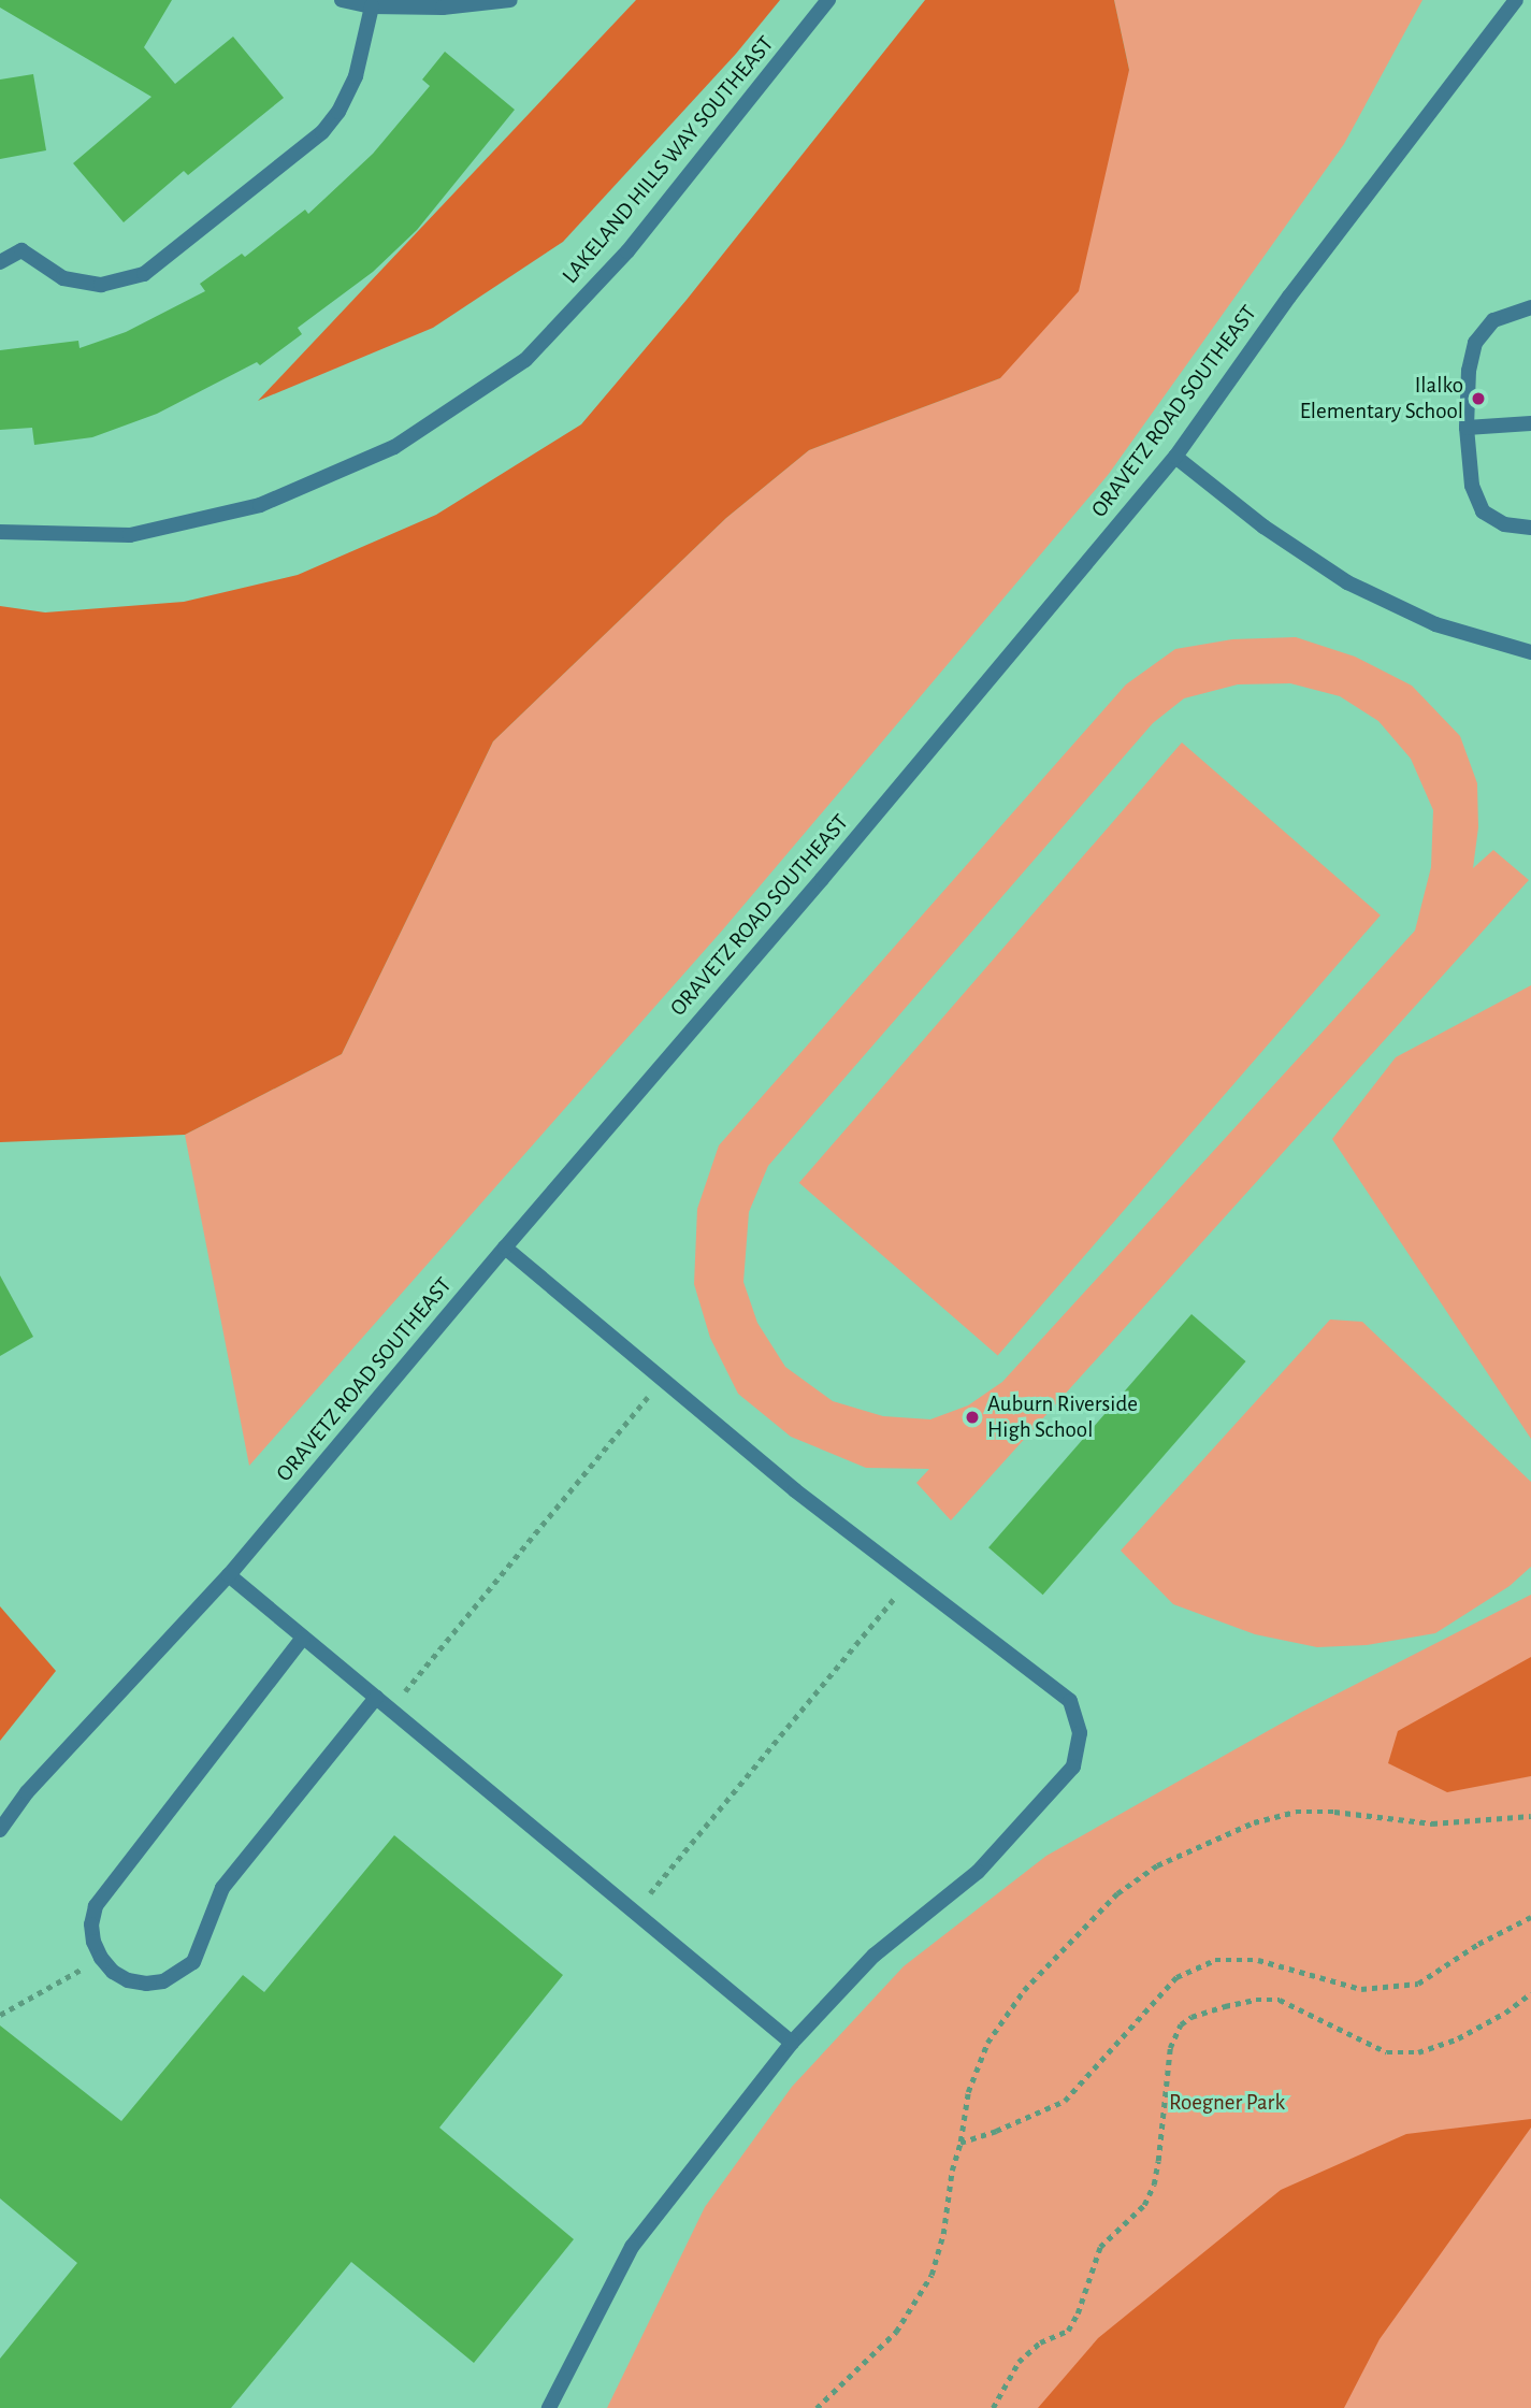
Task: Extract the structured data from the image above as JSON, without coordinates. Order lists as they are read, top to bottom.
{
  "streets": {
    "street": ["LAKELAND HILLS WAY SOUTHEAST", "ORAVETZ ROAD SOUTHEAST"]
  },
  "parks": ["Roegner Park"],
  "places": ["Ilalko Elementary School", "Auburn Riverside High School"]
}
